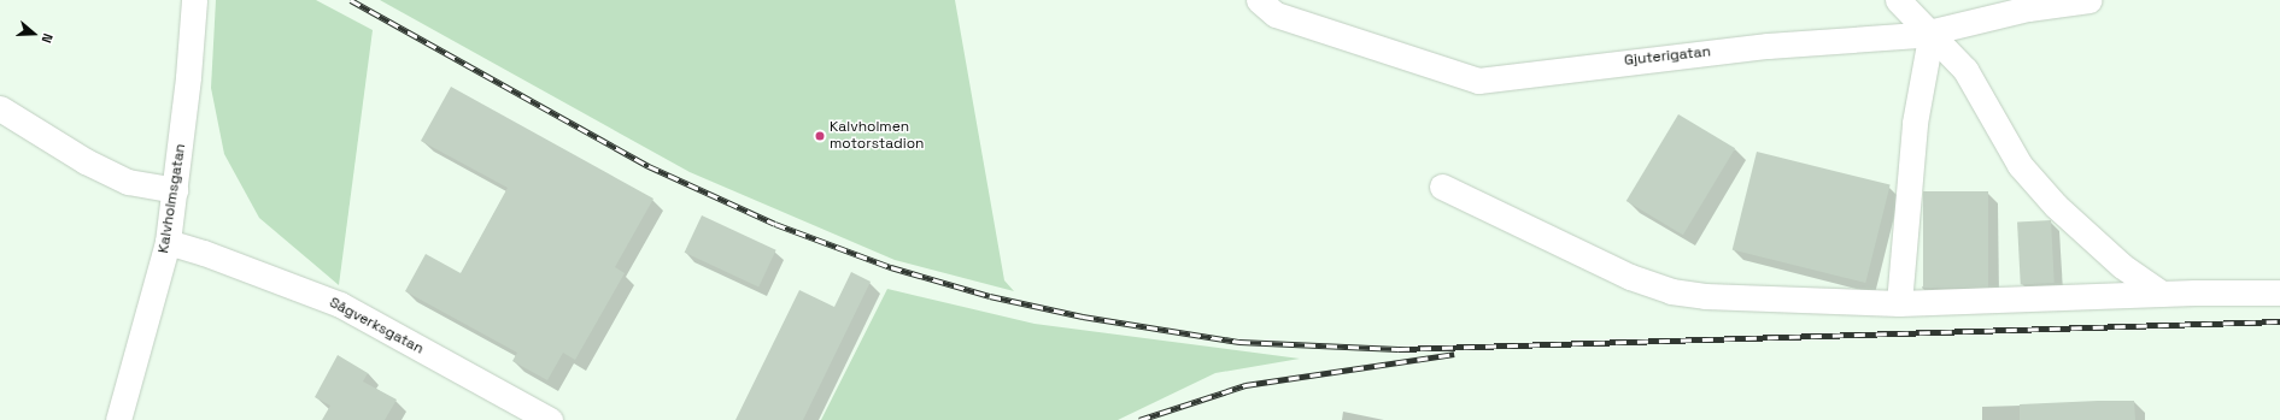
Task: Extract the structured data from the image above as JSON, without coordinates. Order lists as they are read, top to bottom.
{
  "streets": {
    "street": ["Gjuterigatan", "Kalvholmsgatan", "Sågverksgatan"]
  },
  "crossings": [
    ["Kalvholmsgatan", "Sågverksgatan"]
  ],
  "places": ["Kalvholmen motorstadion"],
  "north": "right"
}
